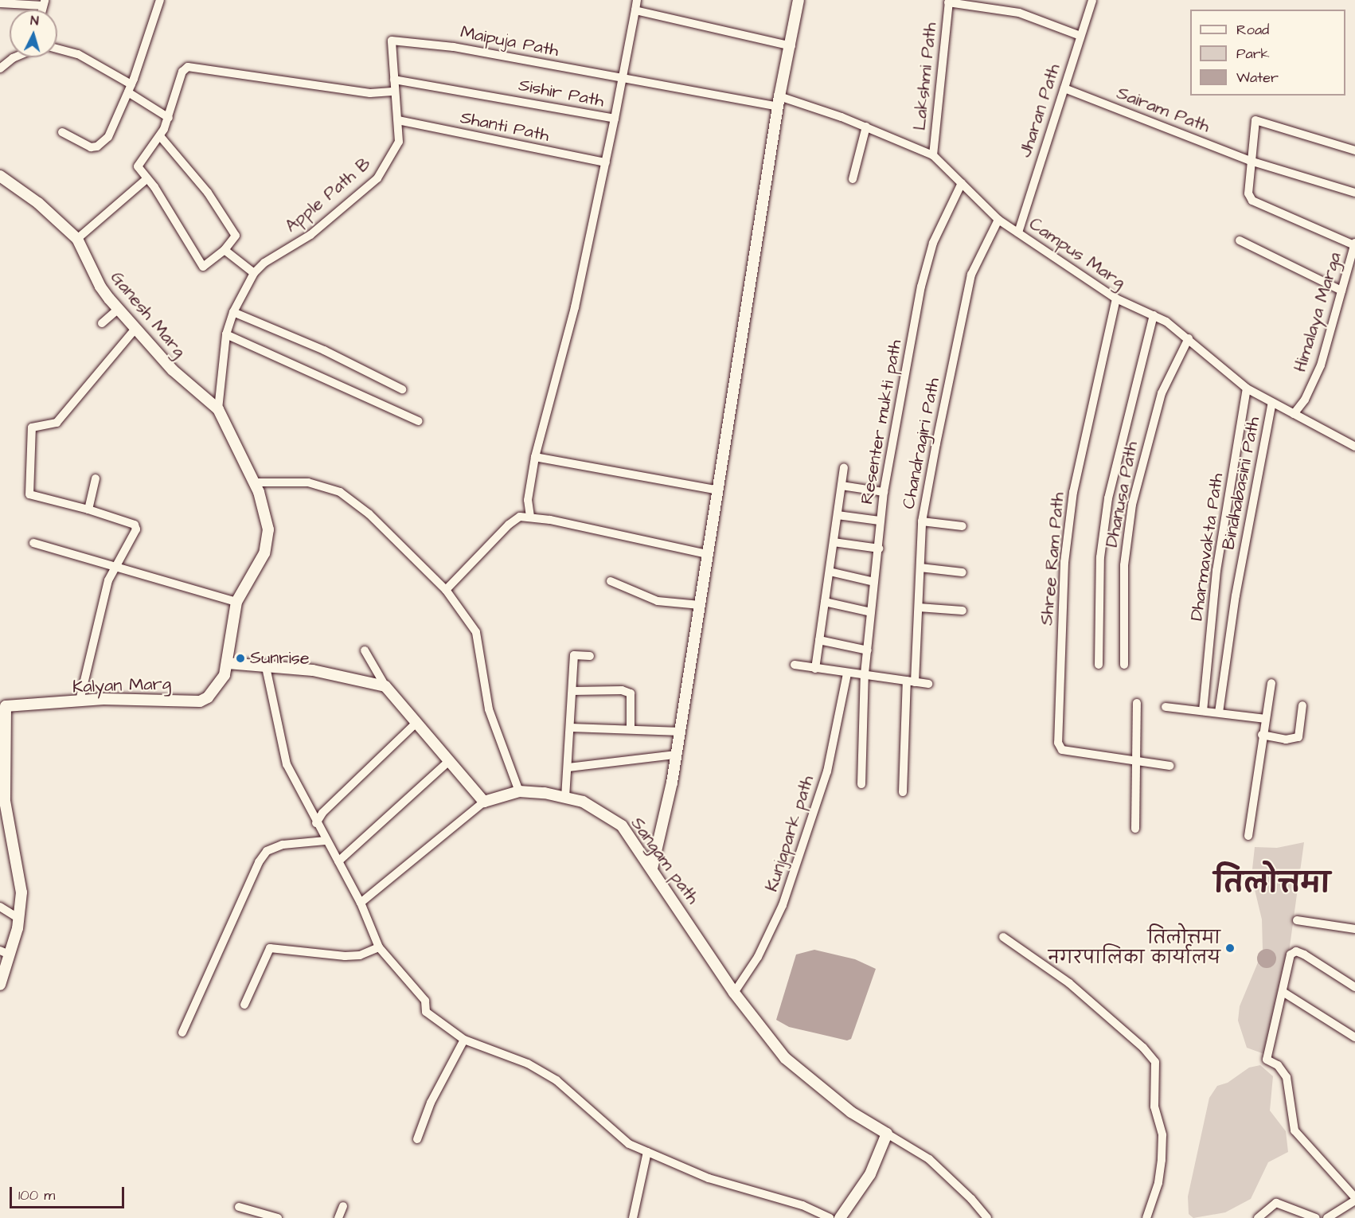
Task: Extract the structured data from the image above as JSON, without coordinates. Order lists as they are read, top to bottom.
{
  "streets": {
    "street": [
      "Maipuja Path",
      "Lakshmi Path",
      "Sishir Path",
      "Sairam Path",
      "Jharan Path",
      "Shanti Path",
      "Apple Path B",
      "Campus Marg",
      "Himalaya Marga",
      "Ganesh Marg",
      "Resenter mukti path",
      "Chandragiri Path",
      "Bindhabasini Path",
      "Dhanusa Path",
      "Dharmavakta Path",
      "Shree Ram Path",
      "Kalyan Marg",
      "Kunjapark path",
      "Sangam path"
    ]
  },
  "crossings": [
    ["Maipuja Path", "Sishir Path"],
    ["Maipuja Path", "Apple Path B"],
    ["Maipuja Path", "Campus Marg"],
    ["Lakshmi Path", "Campus Marg"],
    ["Sishir Path", "Apple Path B"],
    ["Sairam Path", "Jharan Path"],
    ["Jharan Path", "Campus Marg"],
    ["Shanti Path", "Apple Path B"],
    ["Apple Path B", "Ganesh Marg"],
    ["Apple Path B", "Kalyan Marg"],
    ["Campus Marg", "Himalaya Marga"],
    ["Campus Marg", "Resenter mukti path"],
    ["Campus Marg", "Chandragiri Path"],
    ["Campus Marg", "Bindhabasini Path"],
    ["Campus Marg", "Dhanusa Path"],
    ["Campus Marg", "Dharmavakta Path"],
    ["Campus Marg", "Shree Ram Path"],
    ["Ganesh Marg", "Kalyan Marg"],
    ["Kunjapark path", "Sangam path"]
  ],
  "districts": ["तिलोत्तमा"],
  "places": ["Sunrise", "तिलोत्तमा नगरपालिका कार्यालय"],
  "legend": ["Road", "Park", "Water"],
  "scale_bar": "100 m",
  "north": "top"
}
